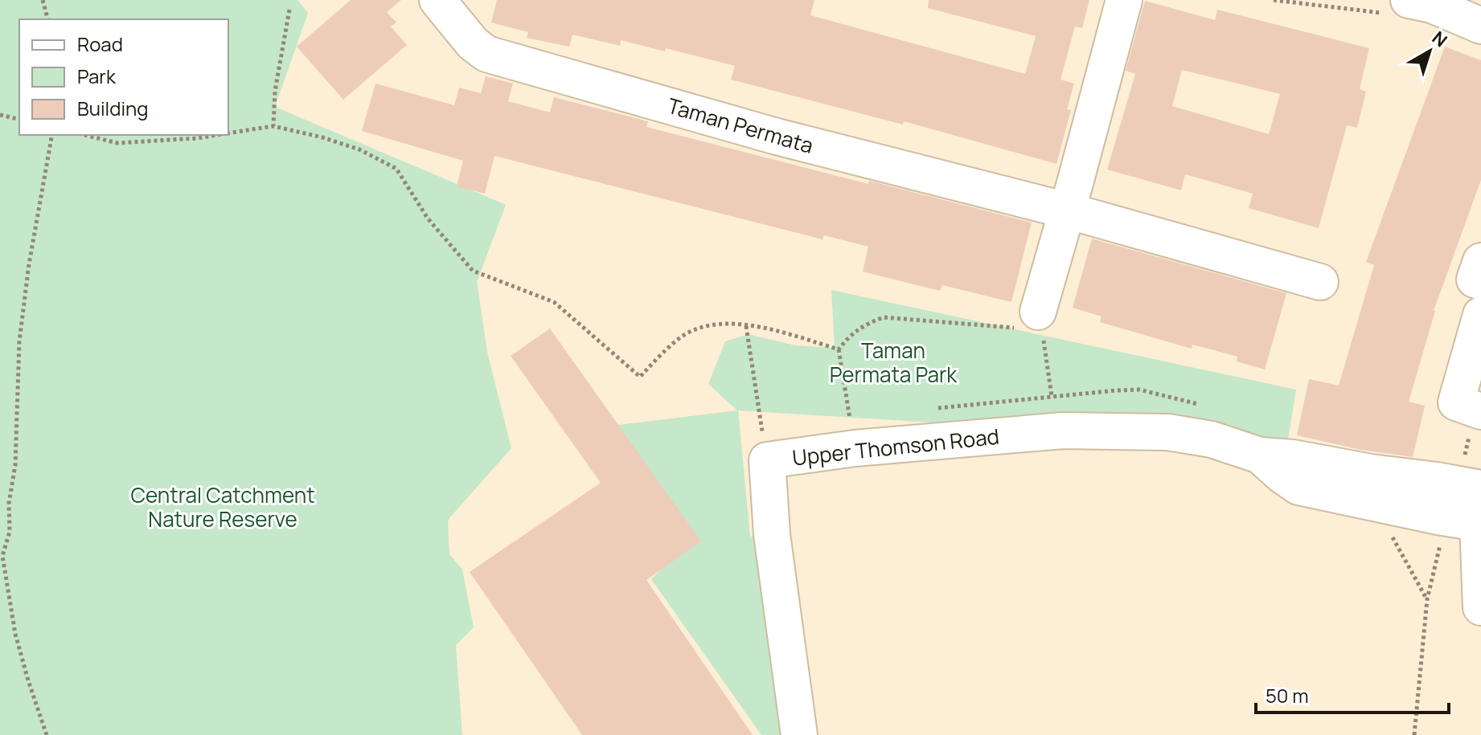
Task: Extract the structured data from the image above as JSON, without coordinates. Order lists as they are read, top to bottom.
{
  "streets": {
    "street": ["Taman Permata", "Upper Thomson Road"]
  },
  "parks": ["Taman Permata Park", "Central Catchment Nature Reserve"],
  "legend": ["Road", "Park", "Building"],
  "scale_bar": "50 m",
  "north": "top right"
}
